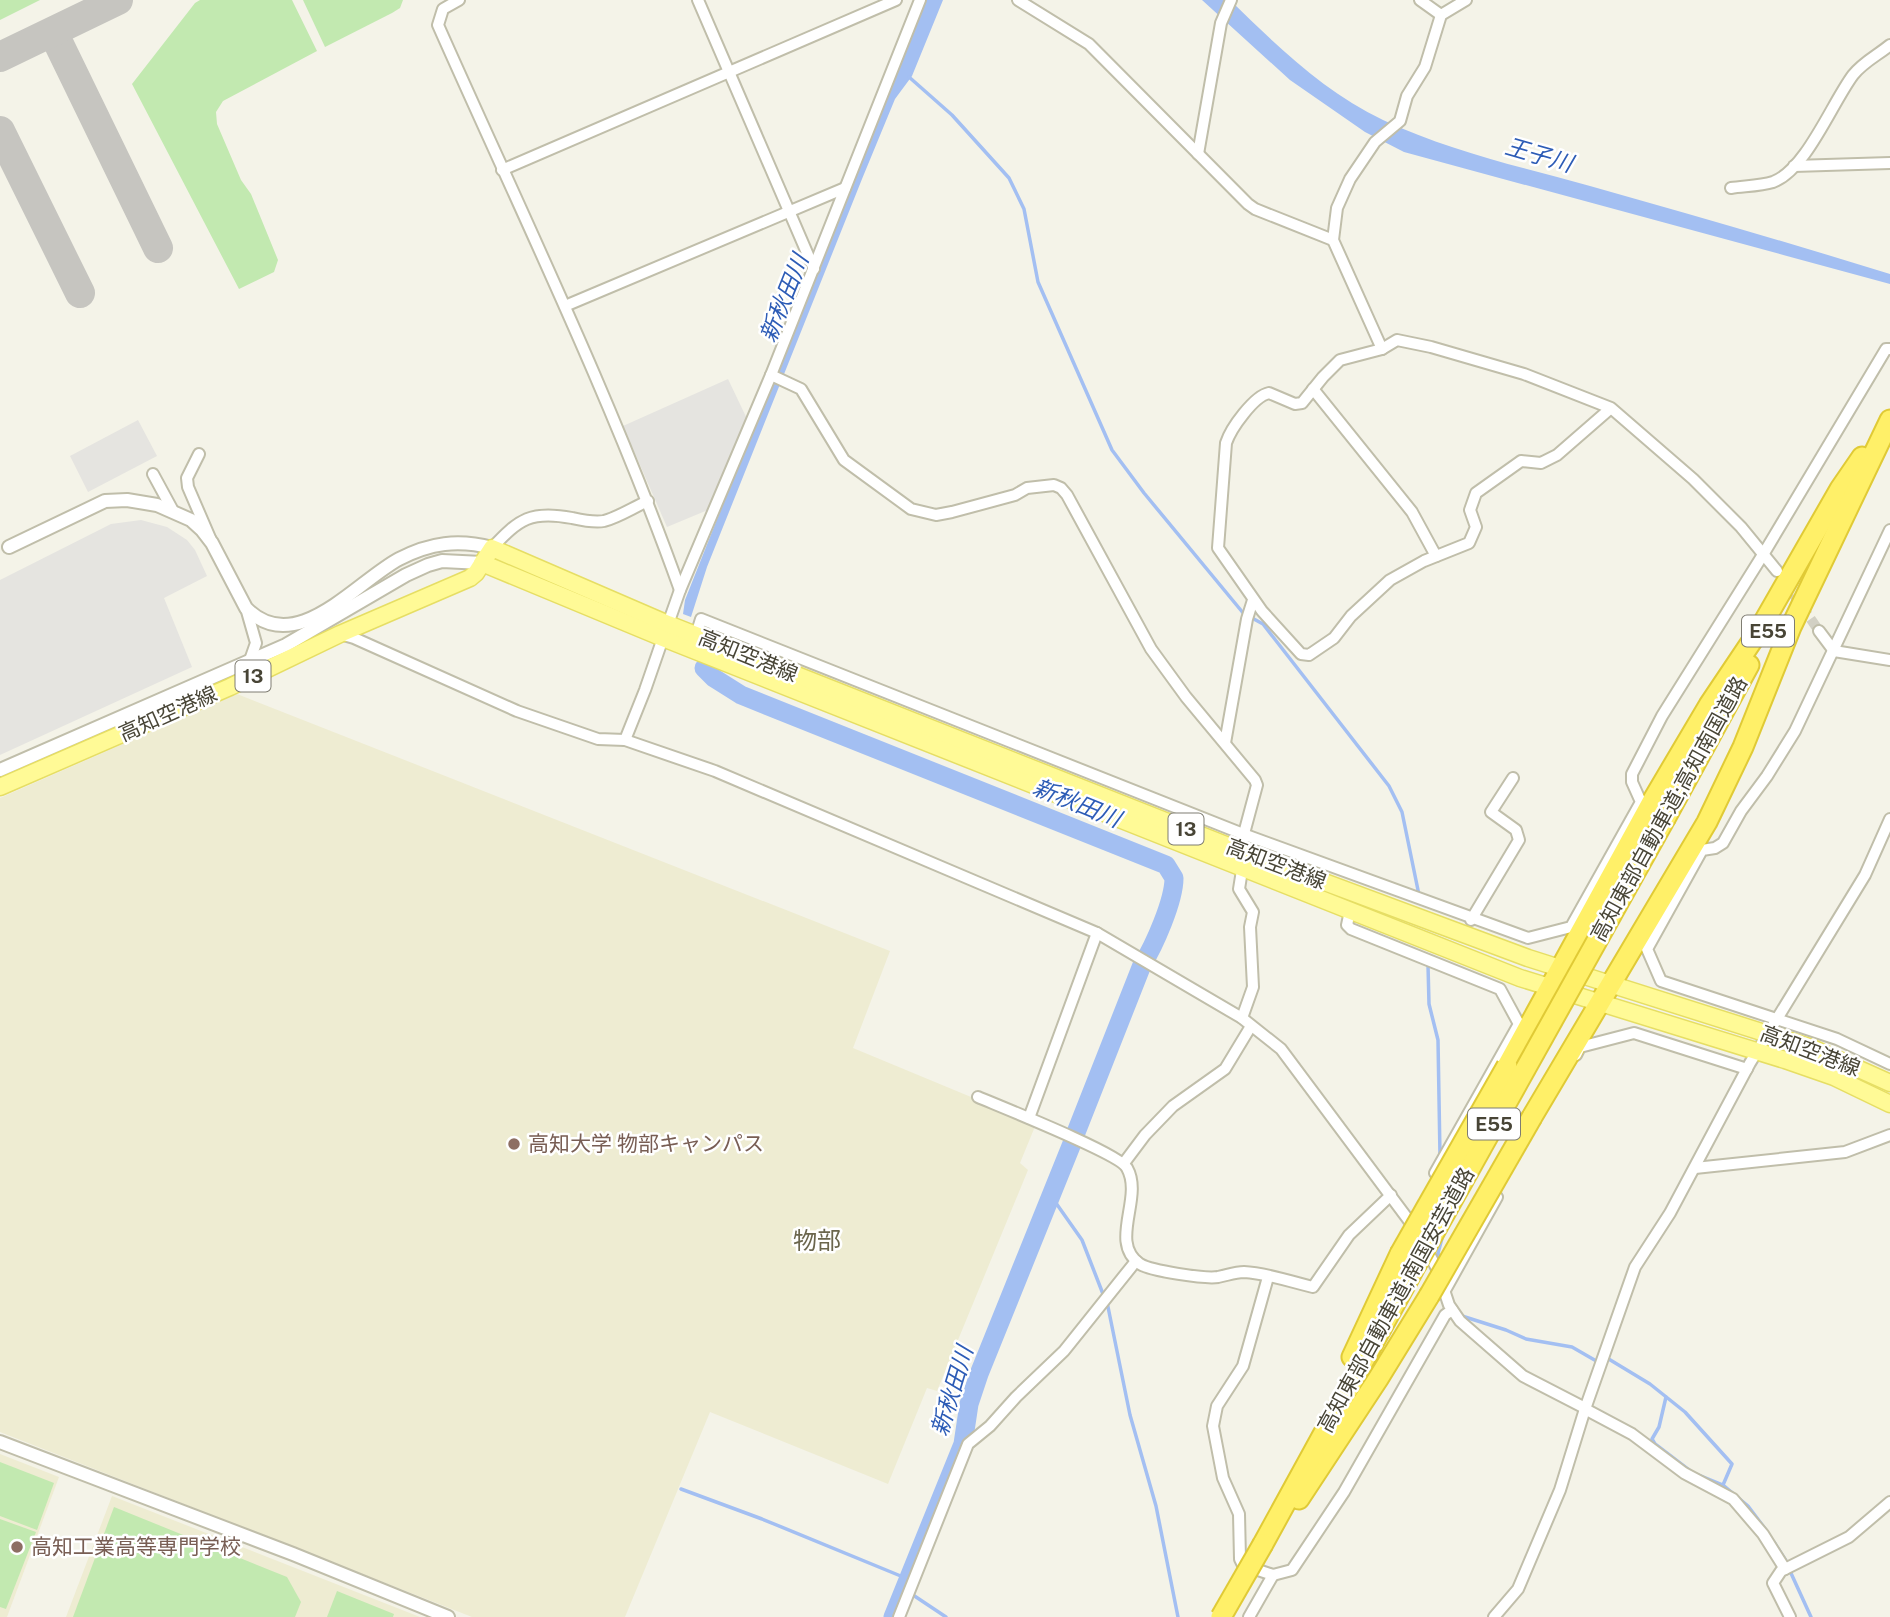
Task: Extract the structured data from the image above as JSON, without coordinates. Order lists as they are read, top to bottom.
{
  "streets": {
    "highway": ["E55", "高知東部自動車道;高知南国道路", "高知東部自動車道;南国安芸道路"],
    "main road": ["高知空港線", "13"]
  },
  "crossings": [
    ["高知東部自動車道;高知南国道路", "高知東部自動車道;南国安芸道路"]
  ],
  "districts": ["物部"],
  "water": ["王子川", "新秋田川"],
  "places": ["高知大学 物部キャンパス", "高知工業高等専門学校"]
}
